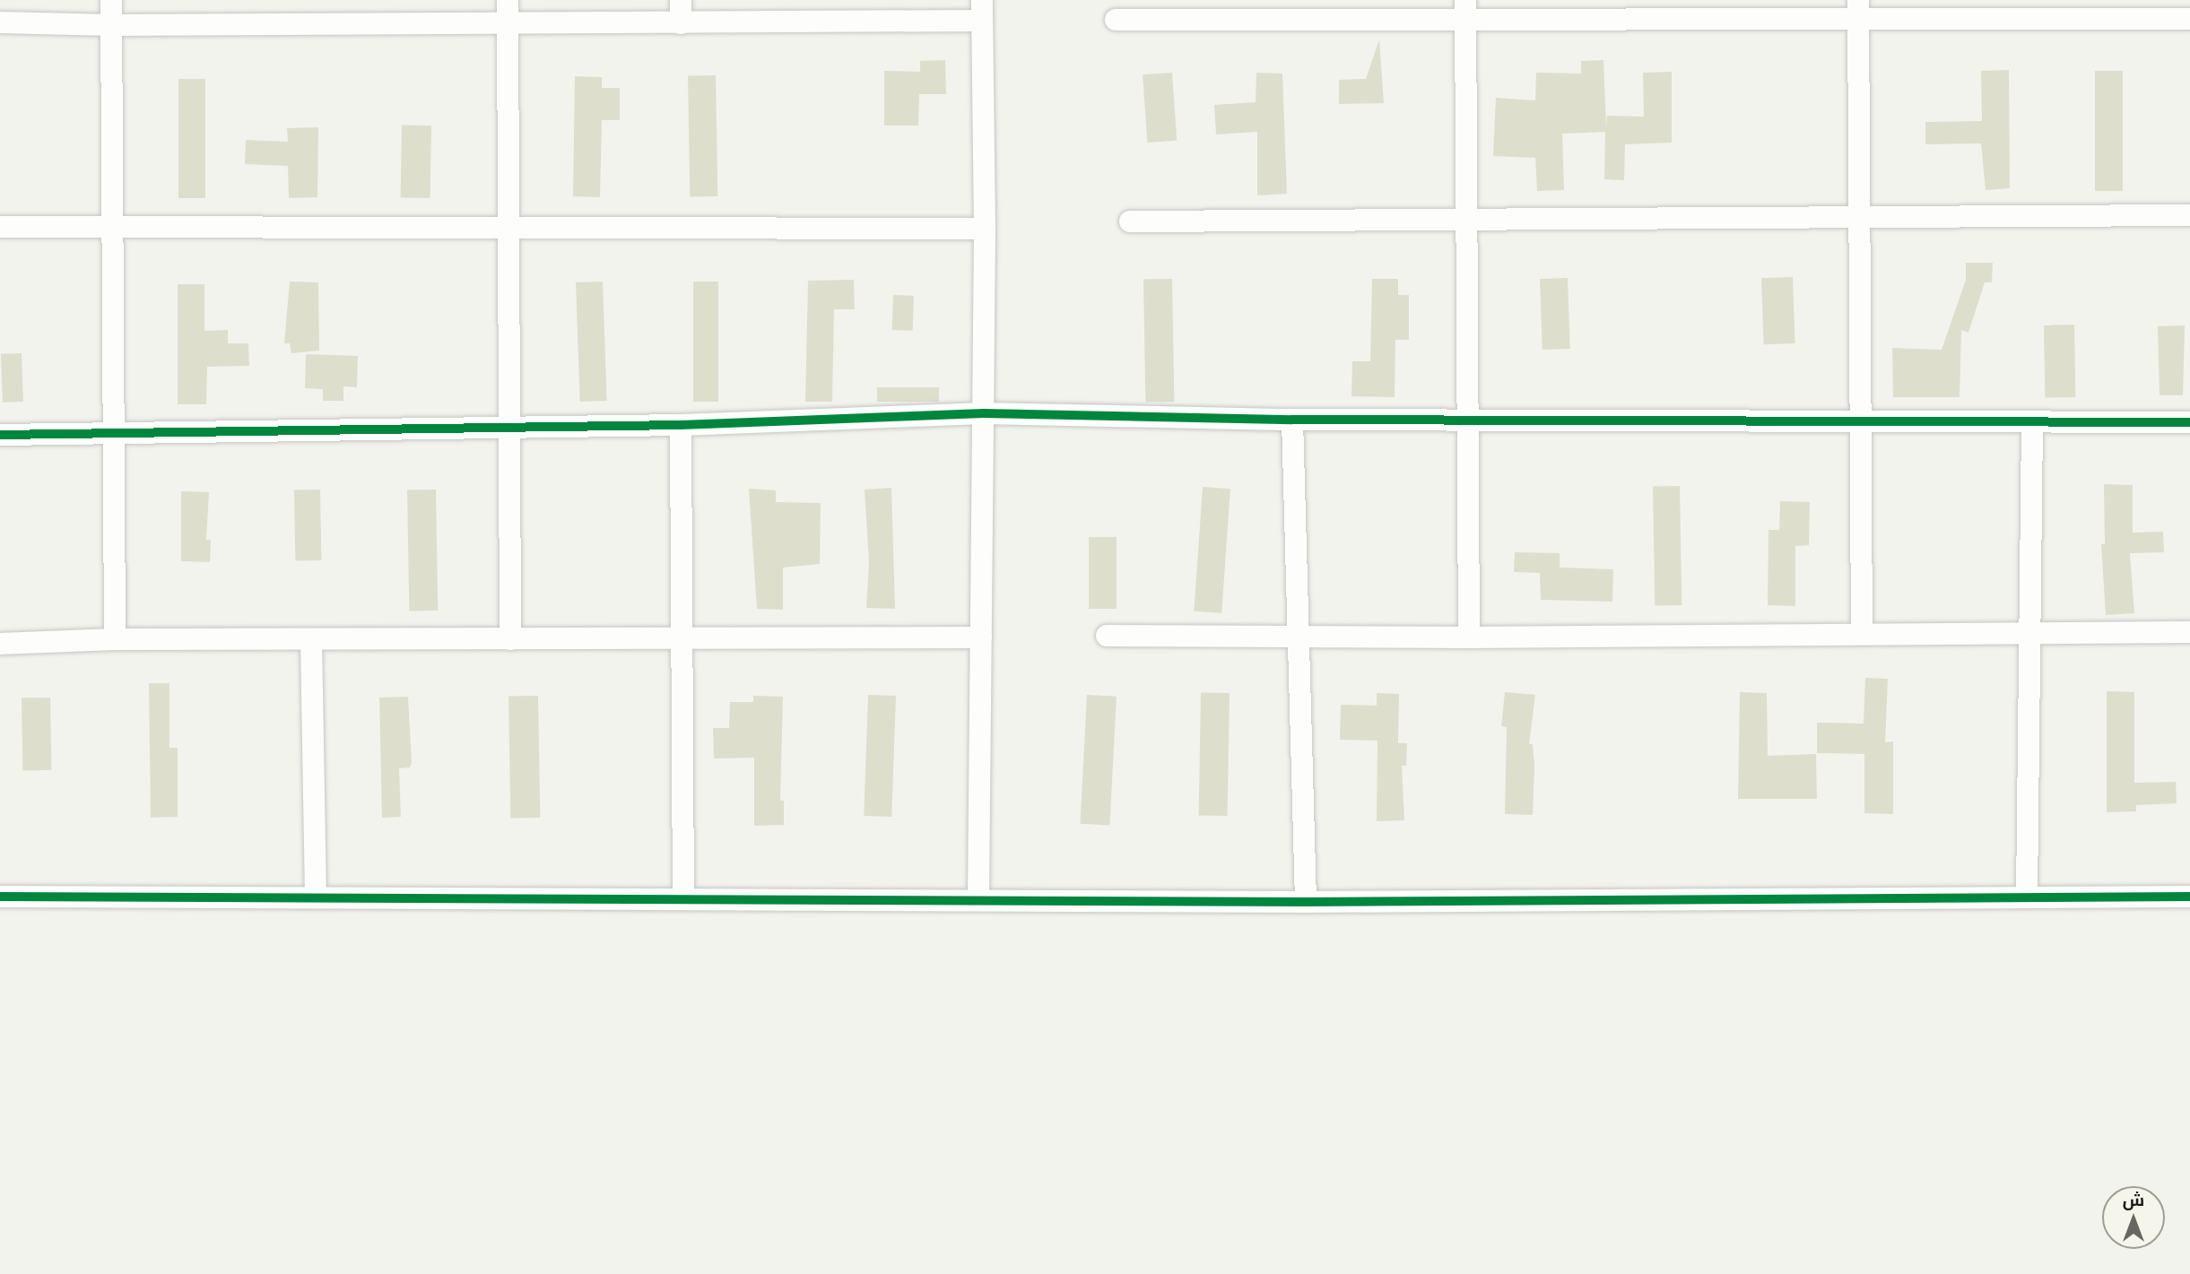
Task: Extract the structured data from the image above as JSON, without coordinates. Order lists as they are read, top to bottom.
{
  "north": "top"
}
